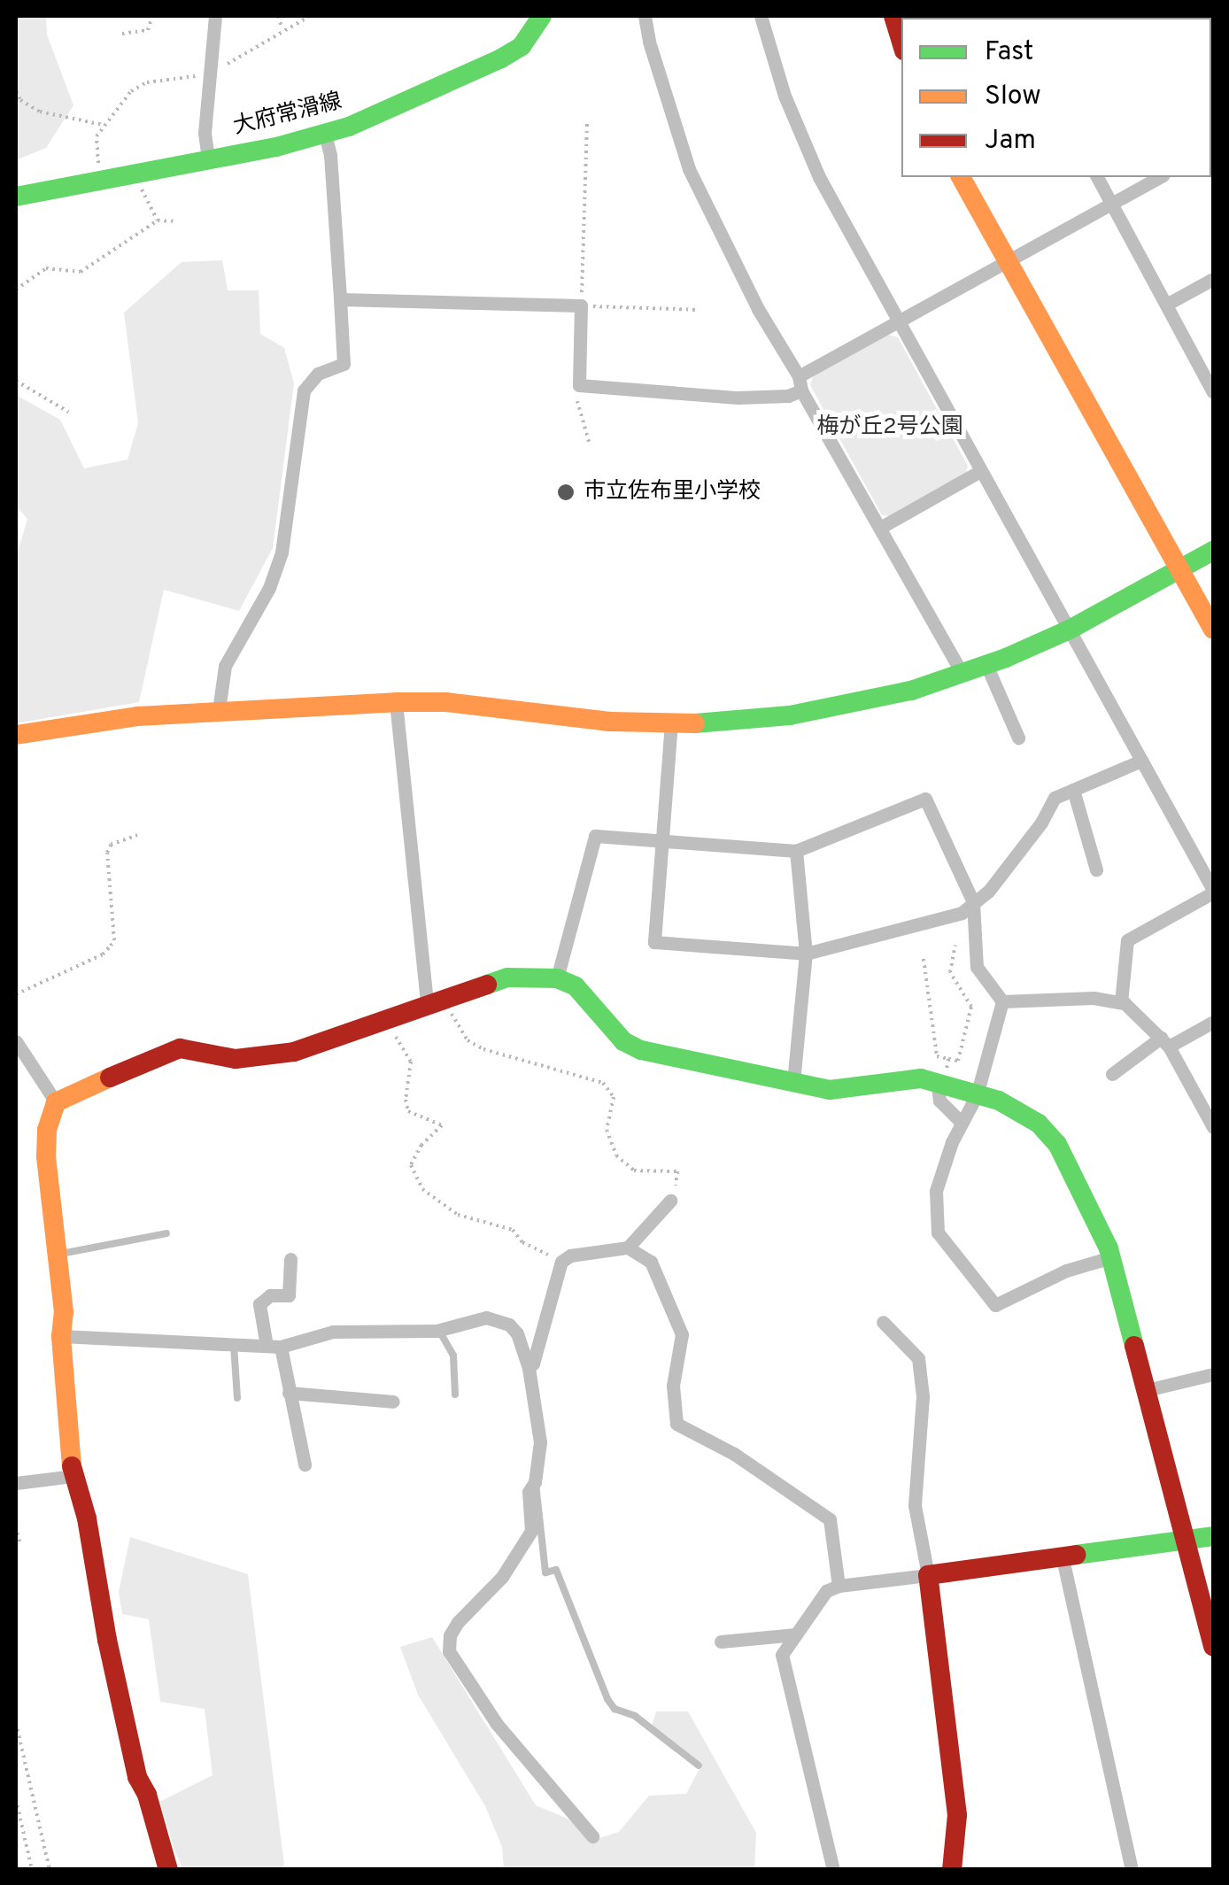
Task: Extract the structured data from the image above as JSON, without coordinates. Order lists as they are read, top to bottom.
{
  "streets": {
    "street": ["大府常滑線"]
  },
  "parks": ["梅が丘2号公園"],
  "places": ["市立佐布里小学校"],
  "legend": ["Fast", "Slow", "Jam"]
}
